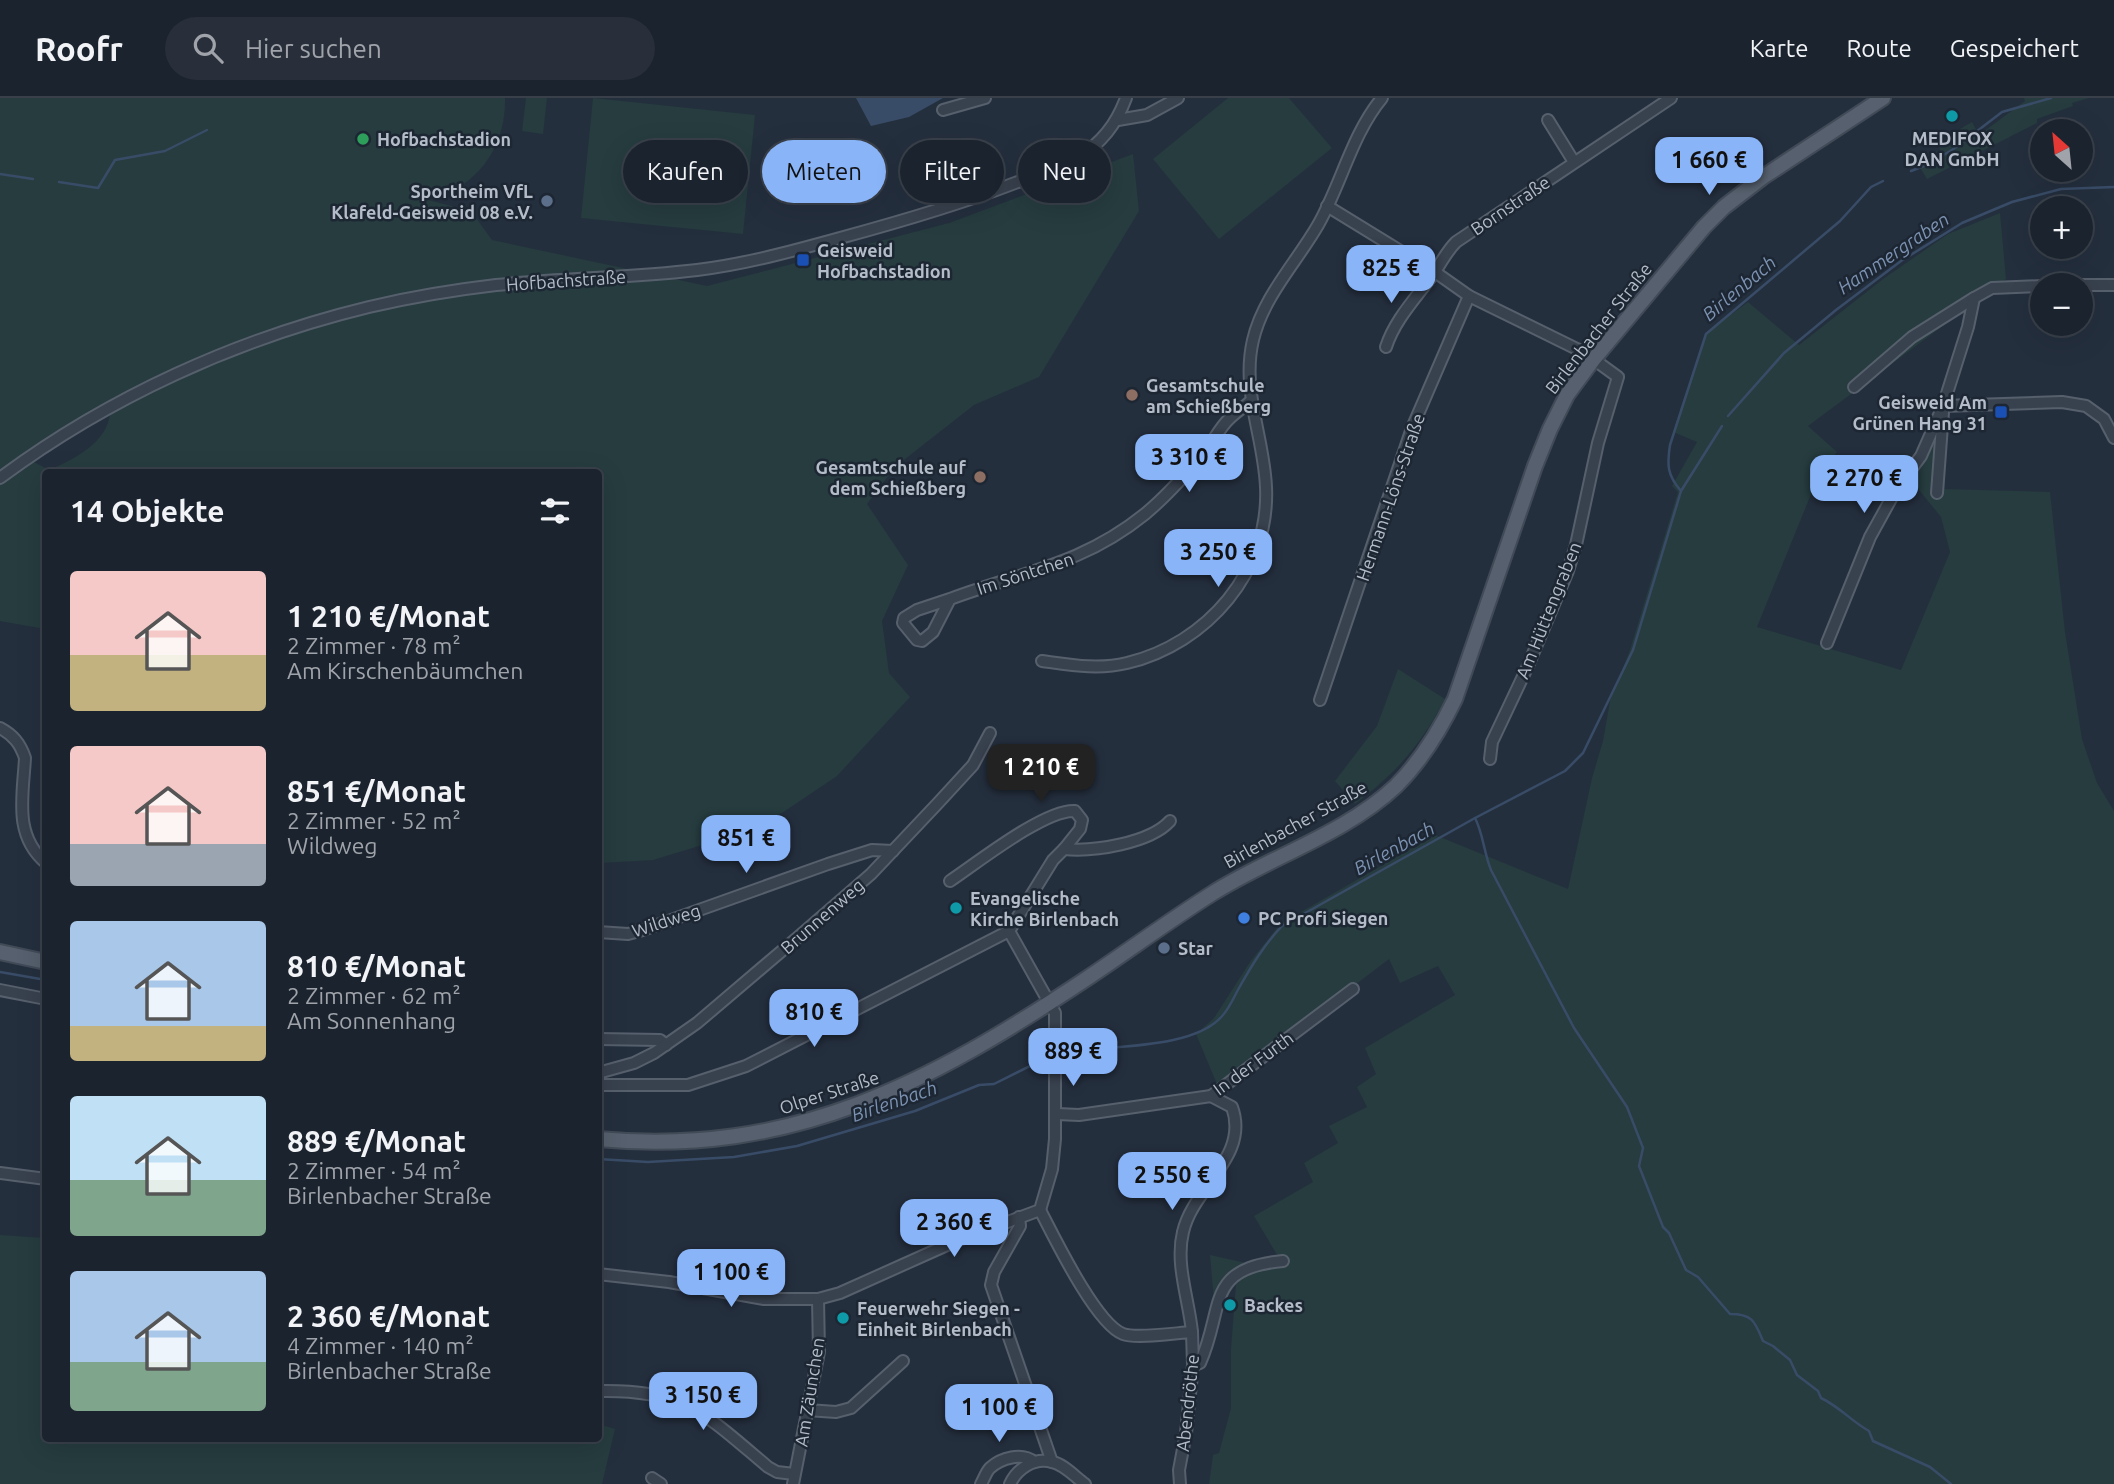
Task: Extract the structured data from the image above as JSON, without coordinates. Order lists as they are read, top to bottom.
{
  "streets": {
    "main road": ["Birlenbacher Straße", "Olper Straße"],
    "street": [
      "Bornstraße",
      "Hofbachstraße",
      "Hermann-Löns-Straße",
      "Im Söntchen",
      "Am Hüttengraben",
      "Brunnenweg",
      "Wildweg",
      "In der Furth",
      "Am Zäunchen",
      "Abendröthe"
    ]
  },
  "crossings": [
    ["Birlenbacher Straße", "Am Hüttengraben"],
    ["Birlenbacher Straße", "Olper Straße"],
    ["Brunnenweg", "Wildweg"]
  ],
  "water": ["Hammergraben", "Birlenbach"],
  "places": {
    "other": [
      "MEDIFOX DAN GmbH",
      "Hofbachstadion",
      "Sportheim VfL Klafeld-Geisweid 08 e.V.",
      "Gesamtschule am Schießberg",
      "Gesamtschule auf dem Schießberg",
      "Evangelische Kirche Birlenbach",
      "PC Profi Siegen",
      "Star",
      "Backes",
      "Feuerwehr Siegen - Einheit Birlenbach"
    ],
    "transit": ["Geisweid Hofbachstadion", "Geisweid Am Grünen Hang 31"]
  },
  "north": "top left",
  "page": {
    "header": "Roofr",
    "search": "Hier suchen",
    "nav": ["Karte", "Route", "Gespeichert"],
    "map_buttons": ["+", "−"],
    "price": [
      "1 660 €",
      "825 €",
      "3 310 €",
      "2 270 €",
      "3 250 €",
      "1 210 €",
      "851 €",
      "810 €",
      "889 €",
      "2 550 €",
      "2 360 €",
      "1 100 €",
      "3 150 €",
      "1 100 €"
    ],
    "chip": [
      "Kaufen",
      "Mieten",
      "Filter",
      "Neu"
    ],
    "heading": "14 Objekte",
    "list": [
      {
        "name": "1 210 €/Monat",
        "note": "2 Zimmer · 78 m² · Am Kirschenbäumchen"
      },
      {
        "name": "851 €/Monat",
        "note": "2 Zimmer · 52 m² · Wildweg"
      },
      {
        "name": "810 €/Monat",
        "note": "2 Zimmer · 62 m² · Am Sonnenhang"
      },
      {
        "name": "889 €/Monat",
        "note": "2 Zimmer · 54 m² · Birlenbacher Straße"
      },
      {
        "name": "2 360 €/Monat",
        "note": "4 Zimmer · 140 m² · Birlenbacher Straße"
      }
    ]
  }
}
